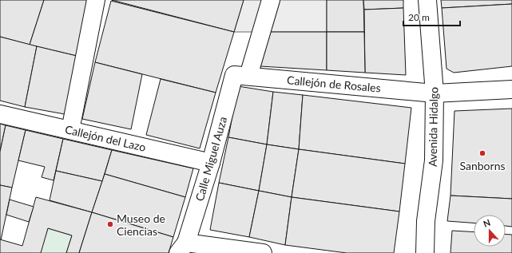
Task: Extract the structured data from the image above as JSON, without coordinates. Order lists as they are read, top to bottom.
{
  "streets": {
    "street": [
      "Callejón de Rosales",
      "Avenida Hidalgo",
      "Callejón del Lazo",
      "Calle Miguel Auza"
    ]
  },
  "crossings": [
    ["Callejón de Rosales", "Avenida Hidalgo"],
    ["Callejón de Rosales", "Calle Miguel Auza"],
    ["Callejón del Lazo", "Calle Miguel Auza"]
  ],
  "places": ["Sanborns", "Museo de Ciencias"],
  "scale_bar": "20 m",
  "north": "top"
}
